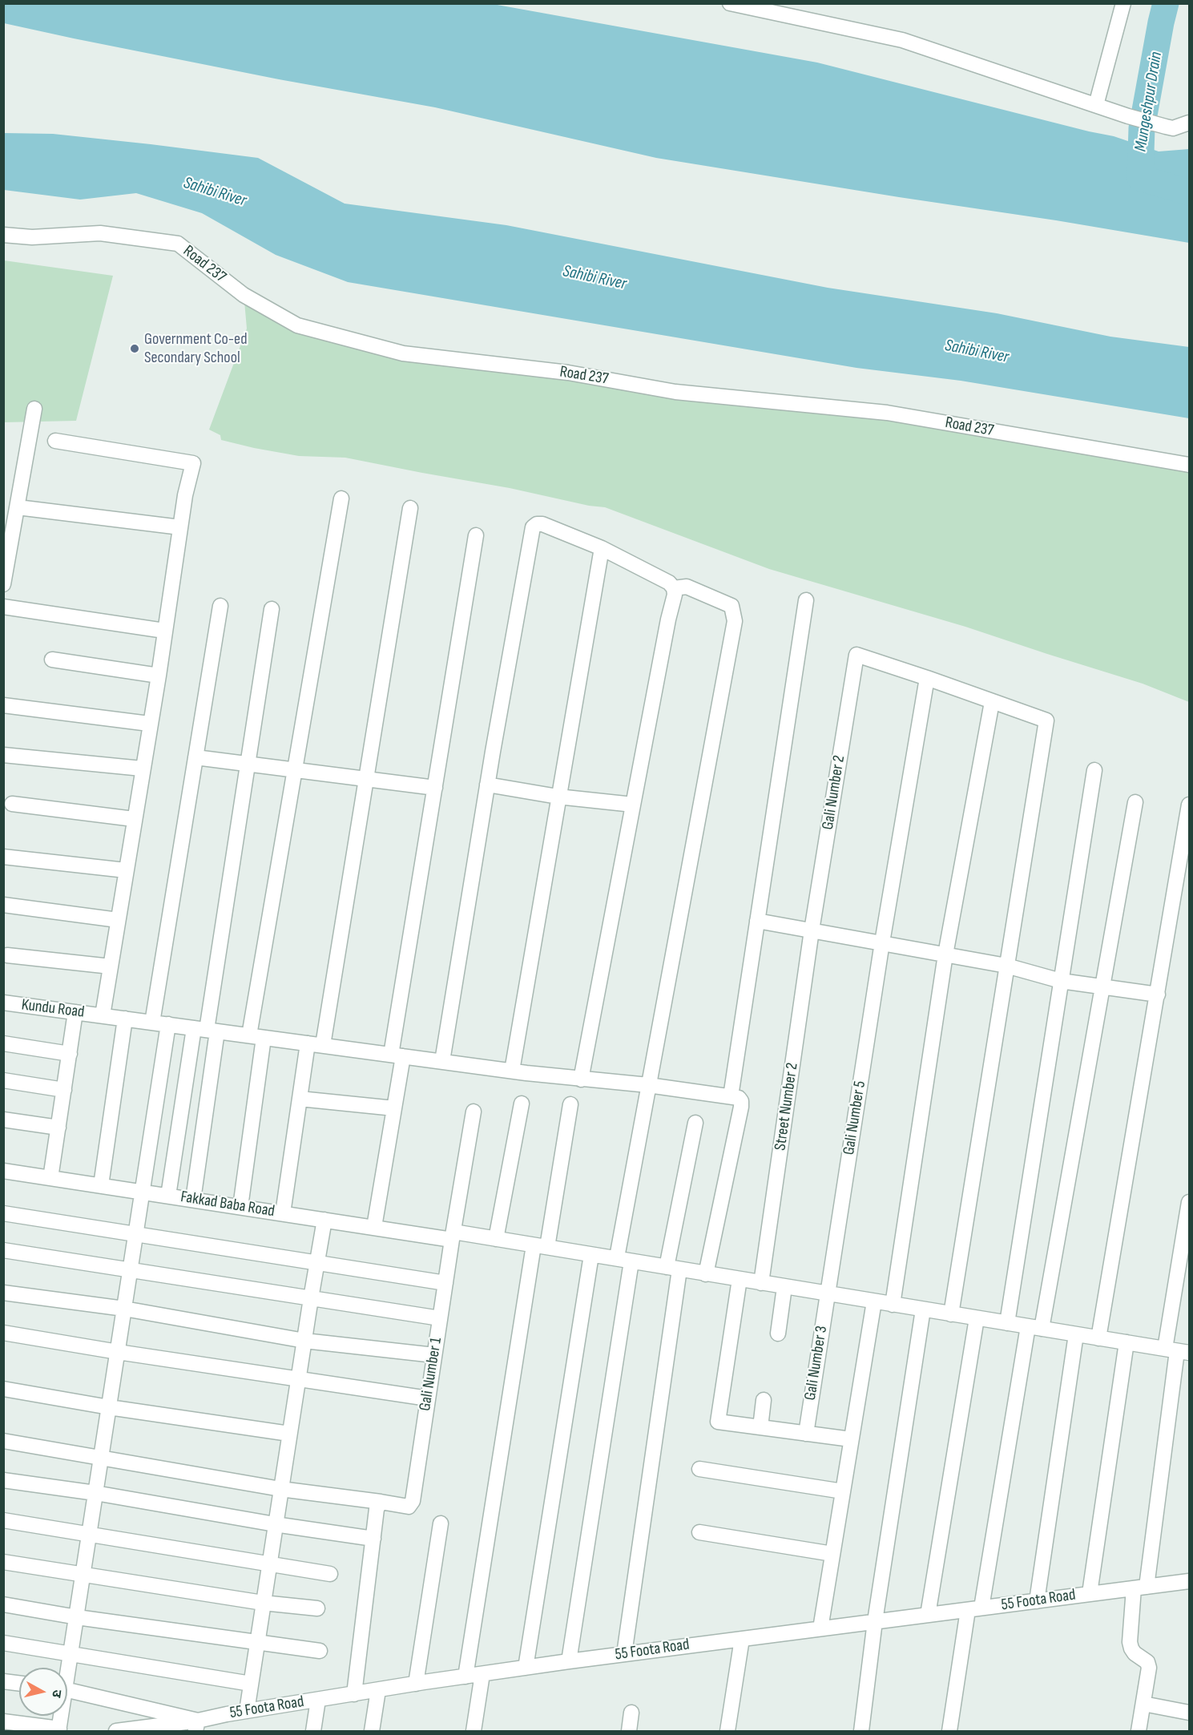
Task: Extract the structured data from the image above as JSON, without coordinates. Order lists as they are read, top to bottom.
{
  "streets": {
    "street": [
      "Road 237",
      "Gali Number 2",
      "Kundu Road",
      "Street Number 2",
      "Gali Number 5",
      "Fakkad Baba Road",
      "Gali Number 3",
      "Gali Number 1",
      "55 Foota Road"
    ]
  },
  "crossings": [
    ["Gali Number 2", "Street Number 2"],
    ["Gali Number 2", "Gali Number 5"],
    ["Street Number 2", "Fakkad Baba Road"],
    ["Gali Number 5", "Fakkad Baba Road"],
    ["Gali Number 5", "Gali Number 3"],
    ["Fakkad Baba Road", "Gali Number 3"],
    ["Fakkad Baba Road", "Gali Number 1"]
  ],
  "water": ["Mungeshpur Drain", "Sahibi River"],
  "places": ["Government Co-ed Secondary School"],
  "north": "right"
}
